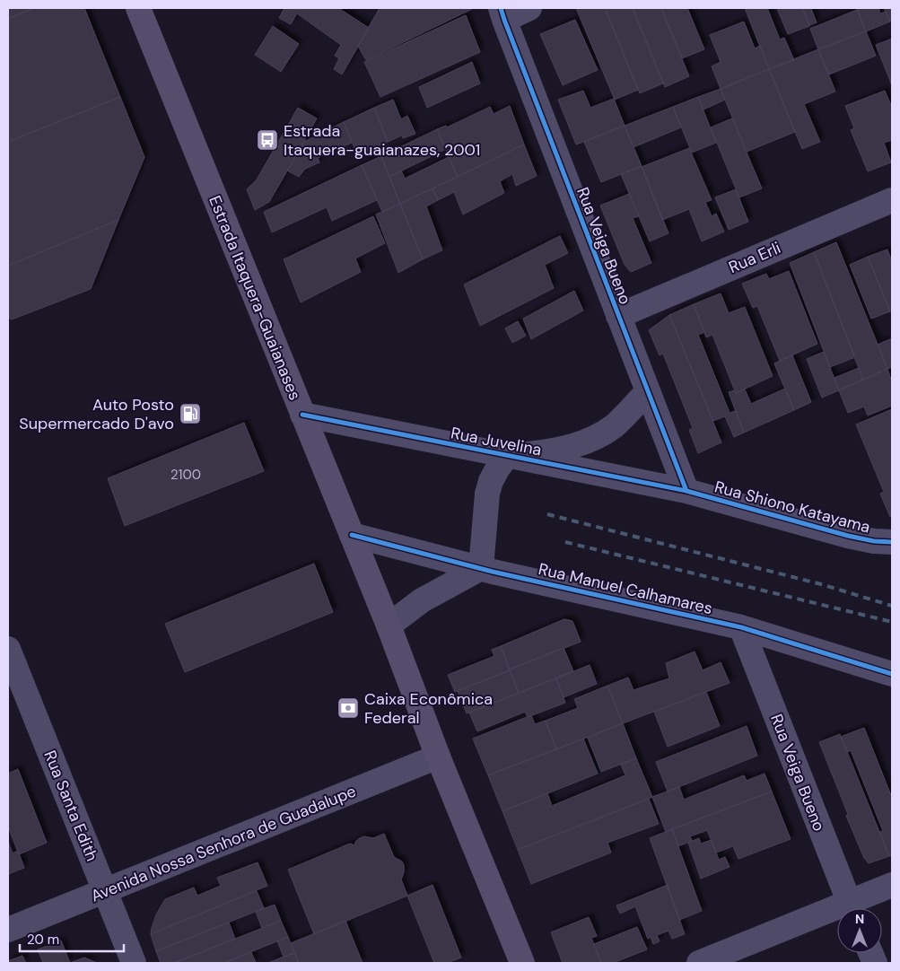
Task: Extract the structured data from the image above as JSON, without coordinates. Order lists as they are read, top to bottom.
{
  "streets": {
    "main road": ["Estrada Itaquera-Guaianases"],
    "street": [
      "Rua Veiga Bueno",
      "Rua Erli",
      "Rua Juvelina",
      "Rua Shiono Katayama",
      "Rua Manuel Calhamares",
      "Rua Santa Edith",
      "Avenida Nossa Senhora de Guadalupe"
    ]
  },
  "crossings": [
    ["Rua Veiga Bueno", "Rua Erli"],
    ["Rua Veiga Bueno", "Rua Juvelina"],
    ["Rua Veiga Bueno", "Rua Shiono Katayama"],
    ["Rua Veiga Bueno", "Rua Manuel Calhamares"],
    ["Estrada Itaquera-Guaianases", "Rua Juvelina"],
    ["Estrada Itaquera-Guaianases", "Rua Manuel Calhamares"],
    ["Estrada Itaquera-Guaianases", "Avenida Nossa Senhora de Guadalupe"],
    ["Rua Juvelina", "Rua Shiono Katayama"],
    ["Rua Santa Edith", "Avenida Nossa Senhora de Guadalupe"]
  ],
  "places": {
    "bus stop": ["Estrada Itaquera-guaianazes, 2001"],
    "fuel station": ["Auto Posto Supermercado D'avo"],
    "bank": ["Caixa Econômica Federal"]
  },
  "house_numbers": ["2100"],
  "scale_bar": "20 m",
  "north": "top"
}
